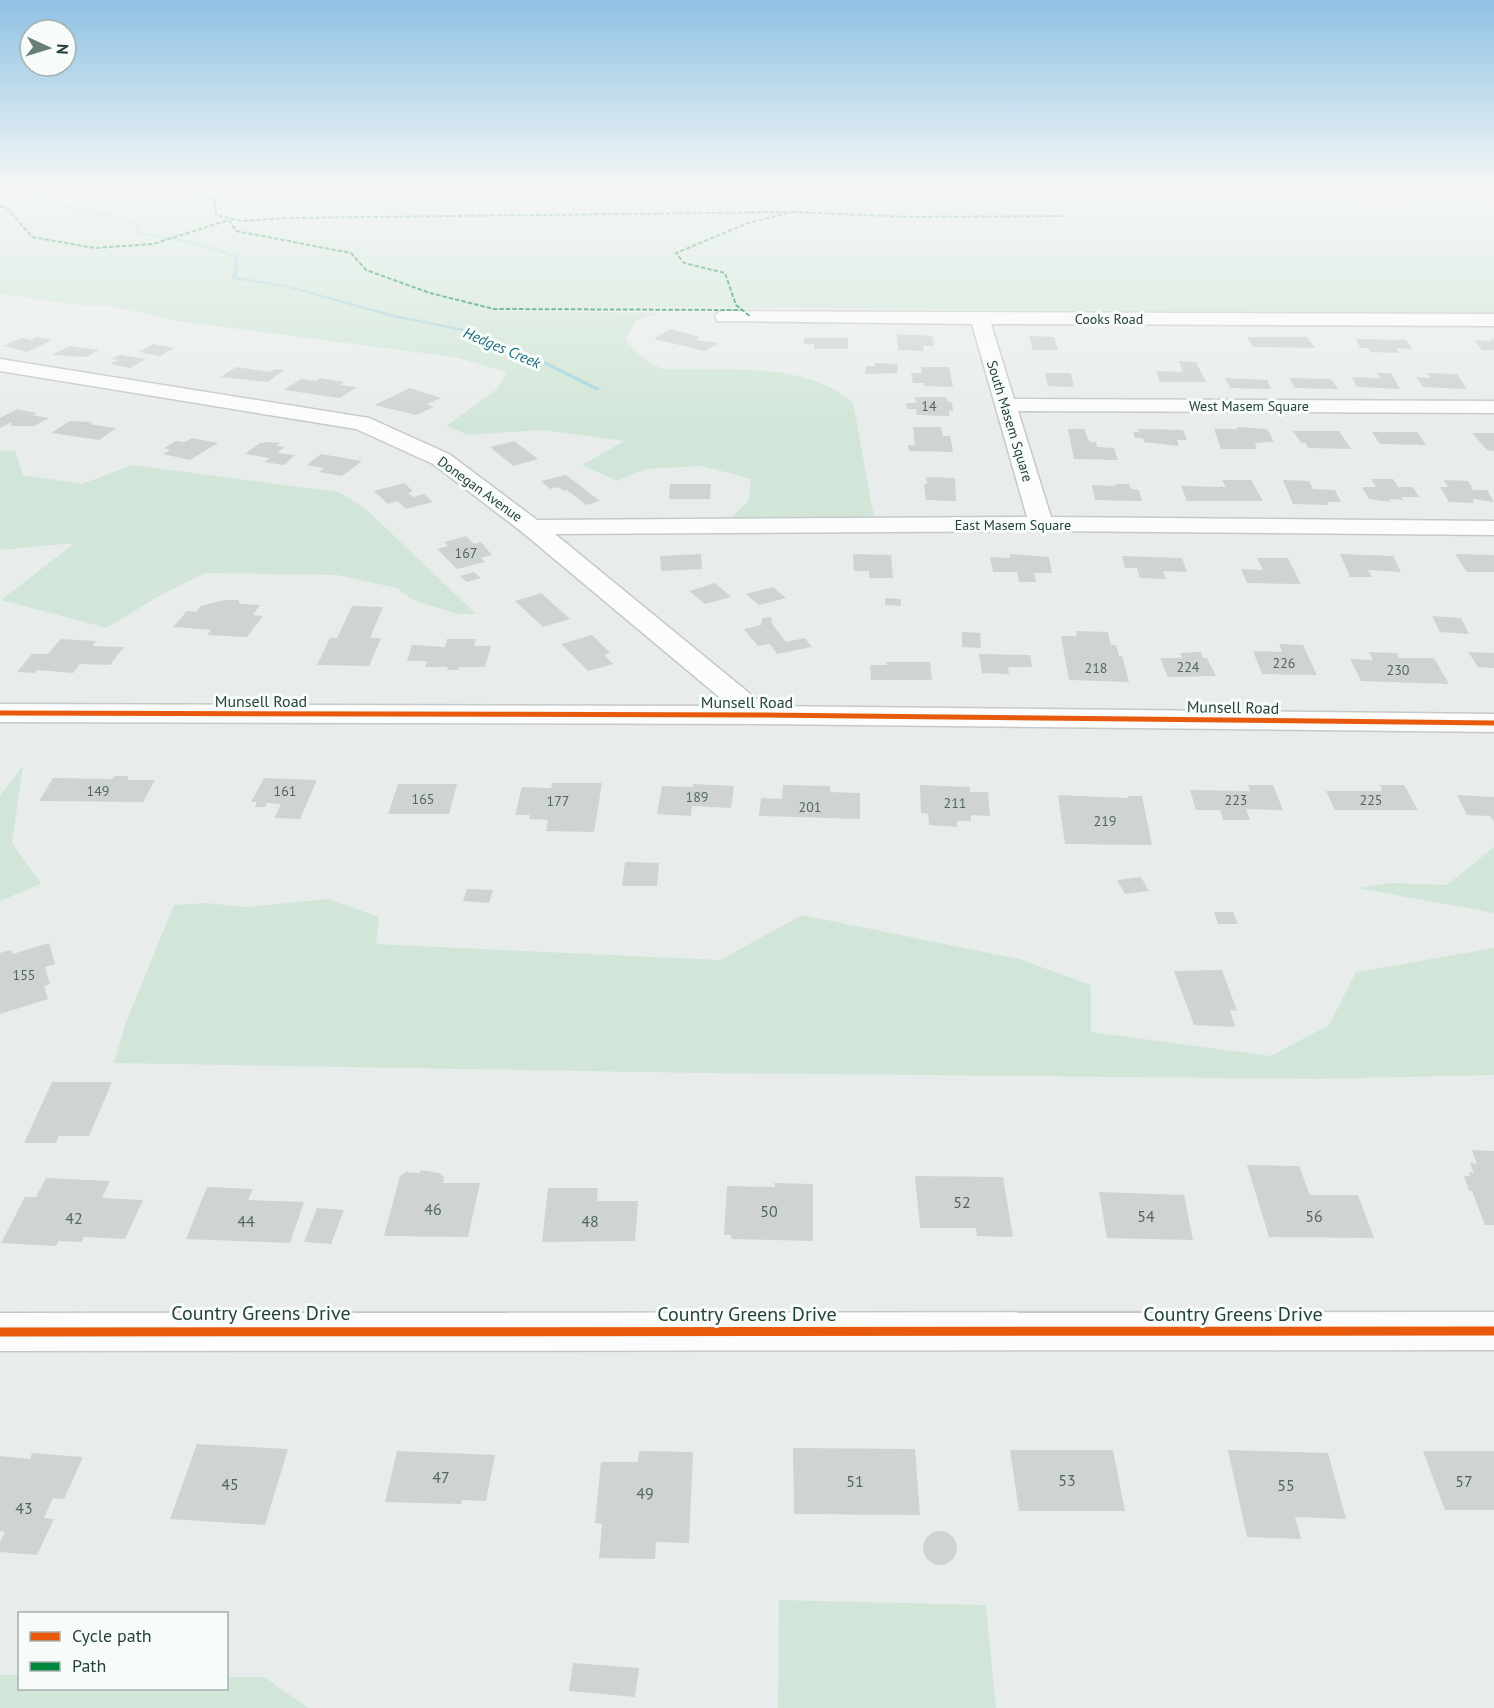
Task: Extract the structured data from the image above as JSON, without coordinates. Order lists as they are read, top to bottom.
{
  "streets": {
    "street": [
      "Cooks Road",
      "West Masem Square",
      "South Masem Square",
      "Donegan Avenue",
      "East Masem Square",
      "Munsell Road",
      "Country Greens Drive"
    ]
  },
  "crossings": [
    ["Cooks Road", "South Masem Square"],
    ["West Masem Square", "South Masem Square"],
    ["South Masem Square", "East Masem Square"],
    ["Donegan Avenue", "East Masem Square"],
    ["Donegan Avenue", "Munsell Road"]
  ],
  "water": ["Hedges Creek"],
  "house_numbers": [
    "14",
    "167",
    "226",
    "224",
    "218",
    "230",
    "149",
    "161",
    "189",
    "165",
    "223",
    "225",
    "177",
    "211",
    "201",
    "219",
    "155",
    "52",
    "46",
    "50",
    "54",
    "56",
    "42",
    "44",
    "48",
    "47",
    "53",
    "51",
    "57",
    "45",
    "55",
    "49",
    "43"
  ],
  "legend": ["Cycle path", "Path"],
  "north": "right"
}
